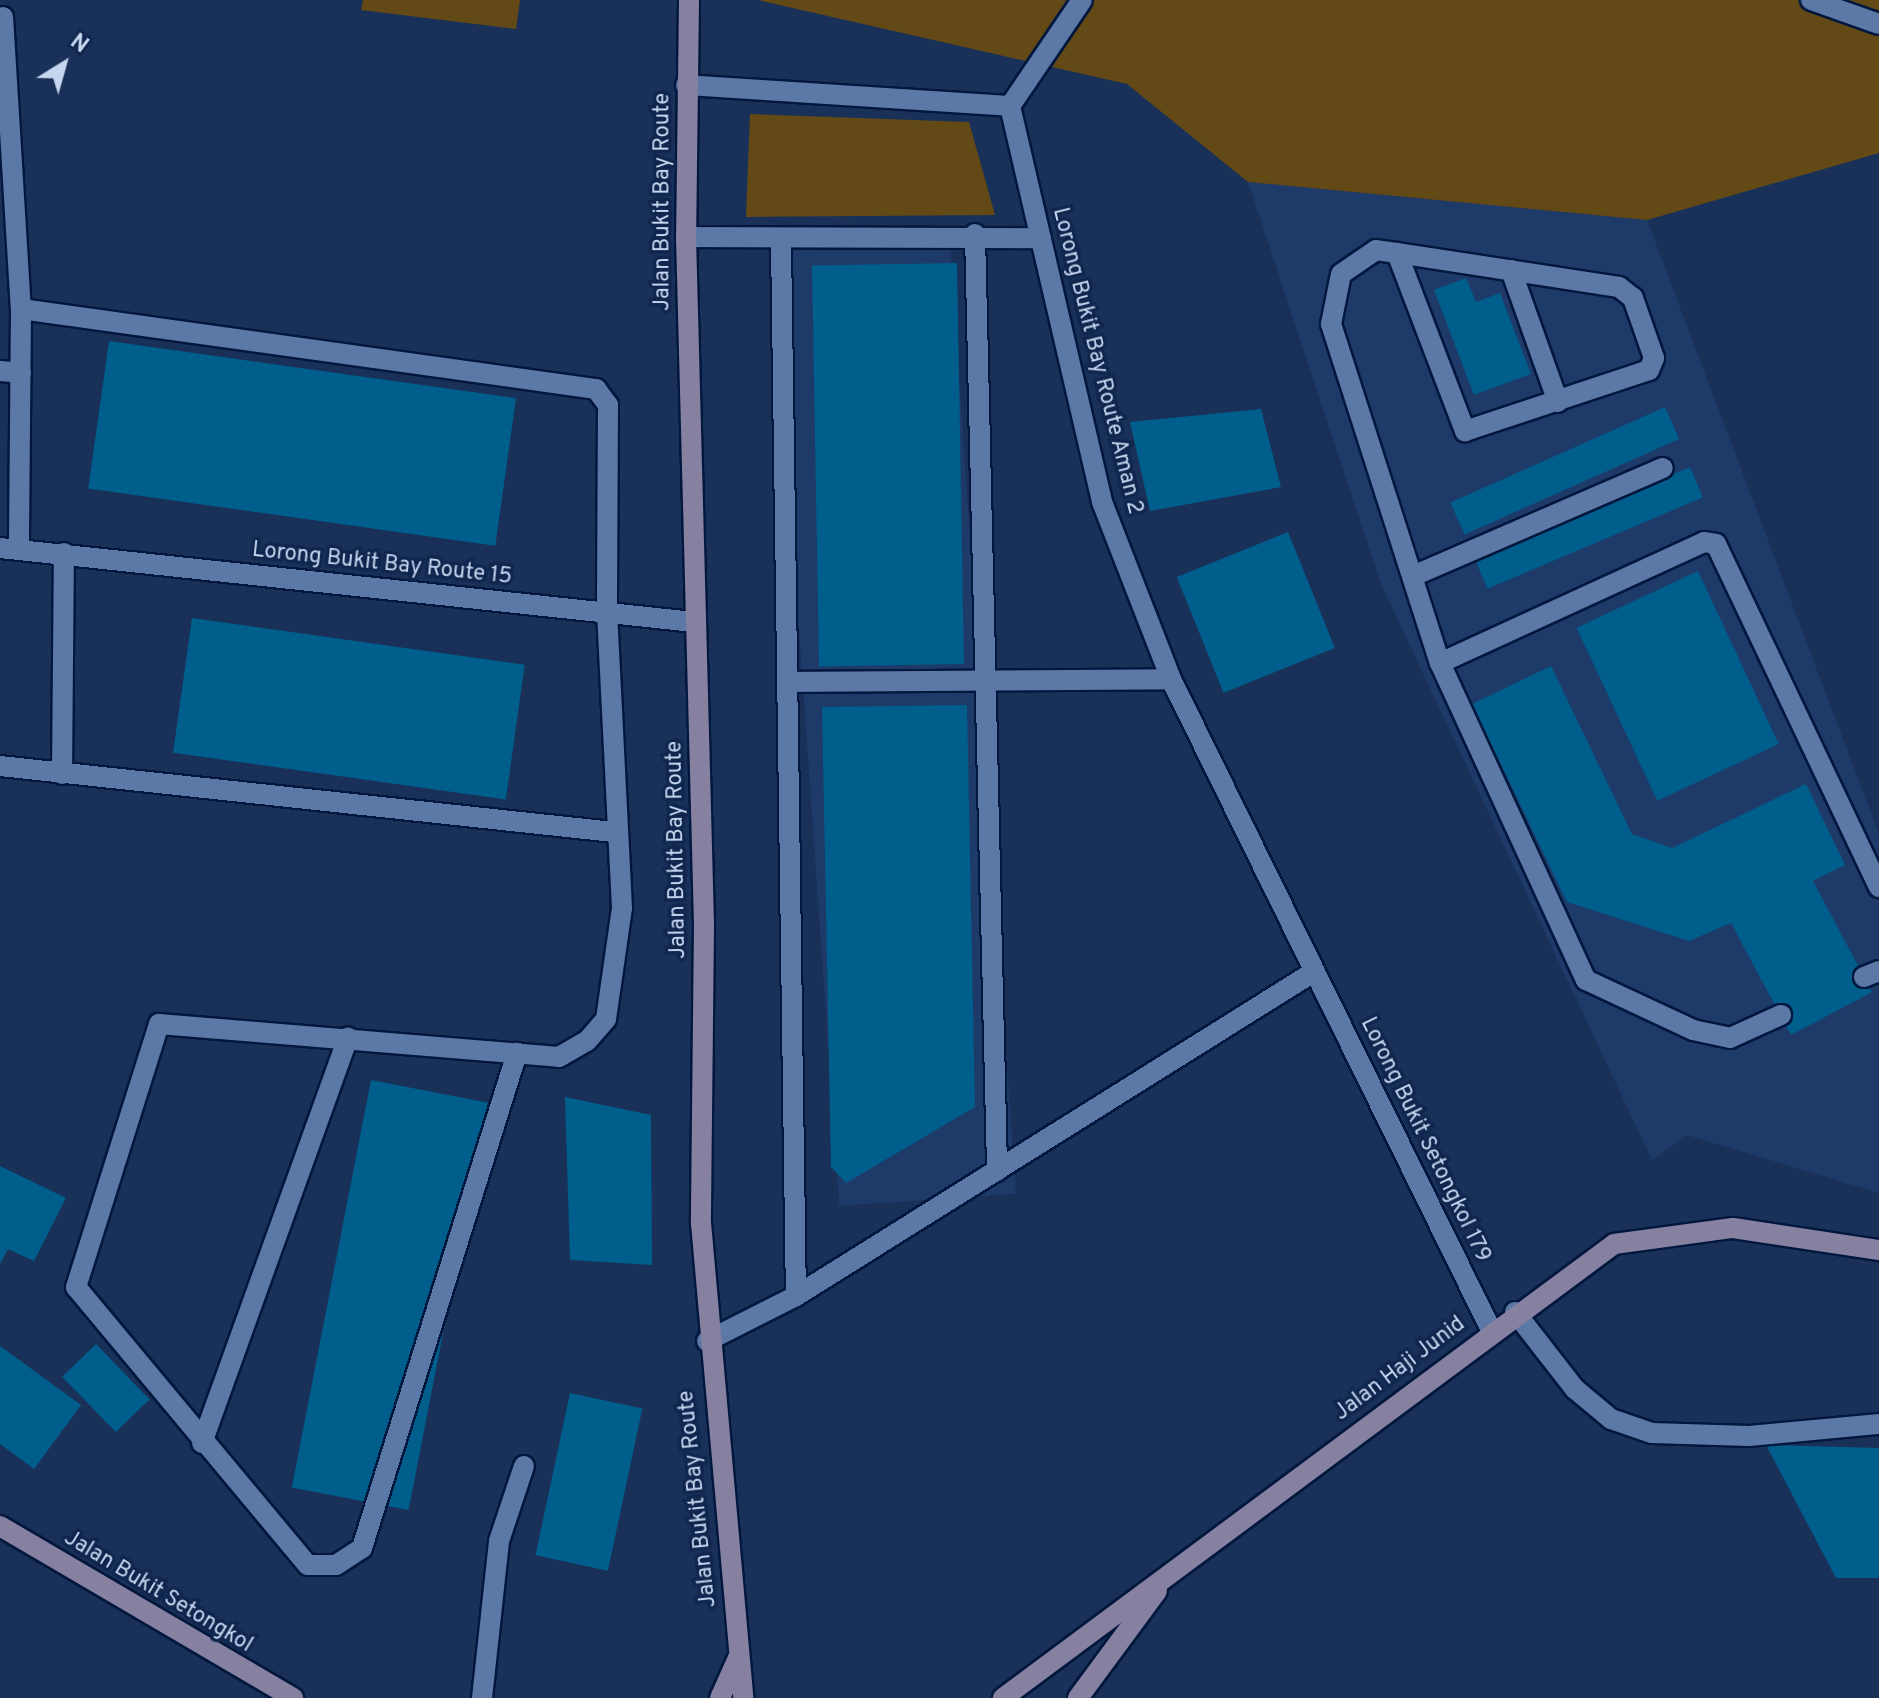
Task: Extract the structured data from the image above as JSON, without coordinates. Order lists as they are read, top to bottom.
{
  "streets": {
    "street": [
      "Jalan Bukit Bay Route",
      "Lorong Bukit Bay Route Aman 2",
      "Lorong Bukit Bay Route 15",
      "Lorong Bukit Setongkol 179",
      "Jalan Haji Junid",
      "Jalan Bukit Setongkol"
    ]
  },
  "crossings": [
    ["Jalan Bukit Bay Route", "Lorong Bukit Bay Route 15"],
    ["Lorong Bukit Bay Route Aman 2", "Lorong Bukit Setongkol 179"],
    ["Lorong Bukit Setongkol 179", "Jalan Haji Junid"]
  ],
  "north": "top right"
}
